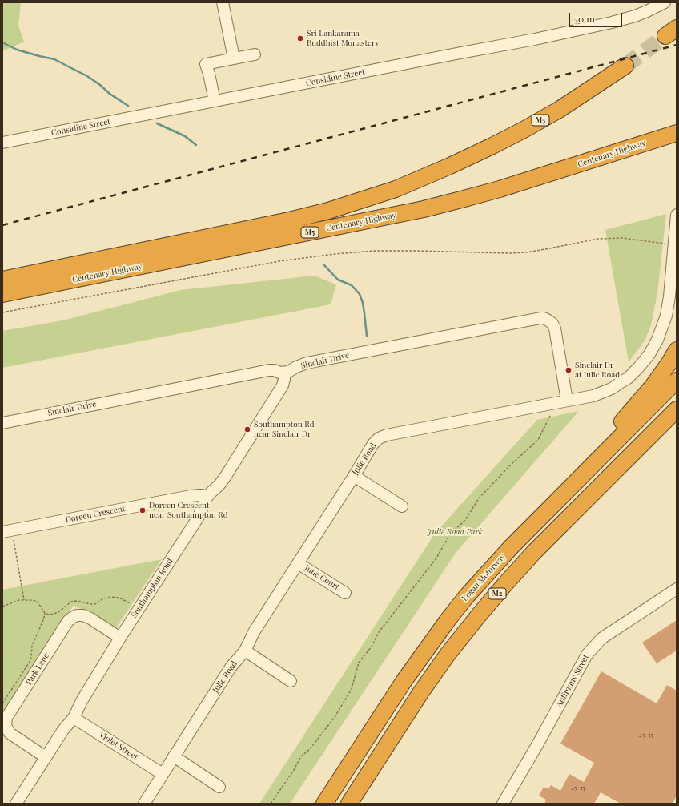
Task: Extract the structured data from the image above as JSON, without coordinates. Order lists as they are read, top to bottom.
{
  "streets": {
    "highway": [
      "M5",
      "Centenary Highway",
      "Logan Motorway",
      "M2"
    ],
    "street": [
      "Considine Street",
      "Sinclair Drive",
      "Julie Road",
      "Doreen Crescent",
      "June Court",
      "Southampton Road",
      "Park Lane",
      "Antimony Street",
      "Violet Street"
    ]
  },
  "crossings": [
    ["Sinclair Drive", "Julie Road"],
    ["Sinclair Drive", "Southampton Road"],
    ["Julie Road", "June Court"],
    ["Julie Road", "Violet Street"],
    ["Doreen Crescent", "Southampton Road"],
    ["Southampton Road", "Park Lane"],
    ["Southampton Road", "Violet Street"]
  ],
  "parks": ["Julie Road Park"],
  "places": [
    "Sri Lankarama Buddhist Monastery",
    "Sinclair Dr at Julie Road",
    "Southampton Rd near Sinclair Dr",
    "Doreen Crescent near Southampton Rd"
  ],
  "house_numbers": ["45-57", "45-57"],
  "scale_bar": "50 m"
}
